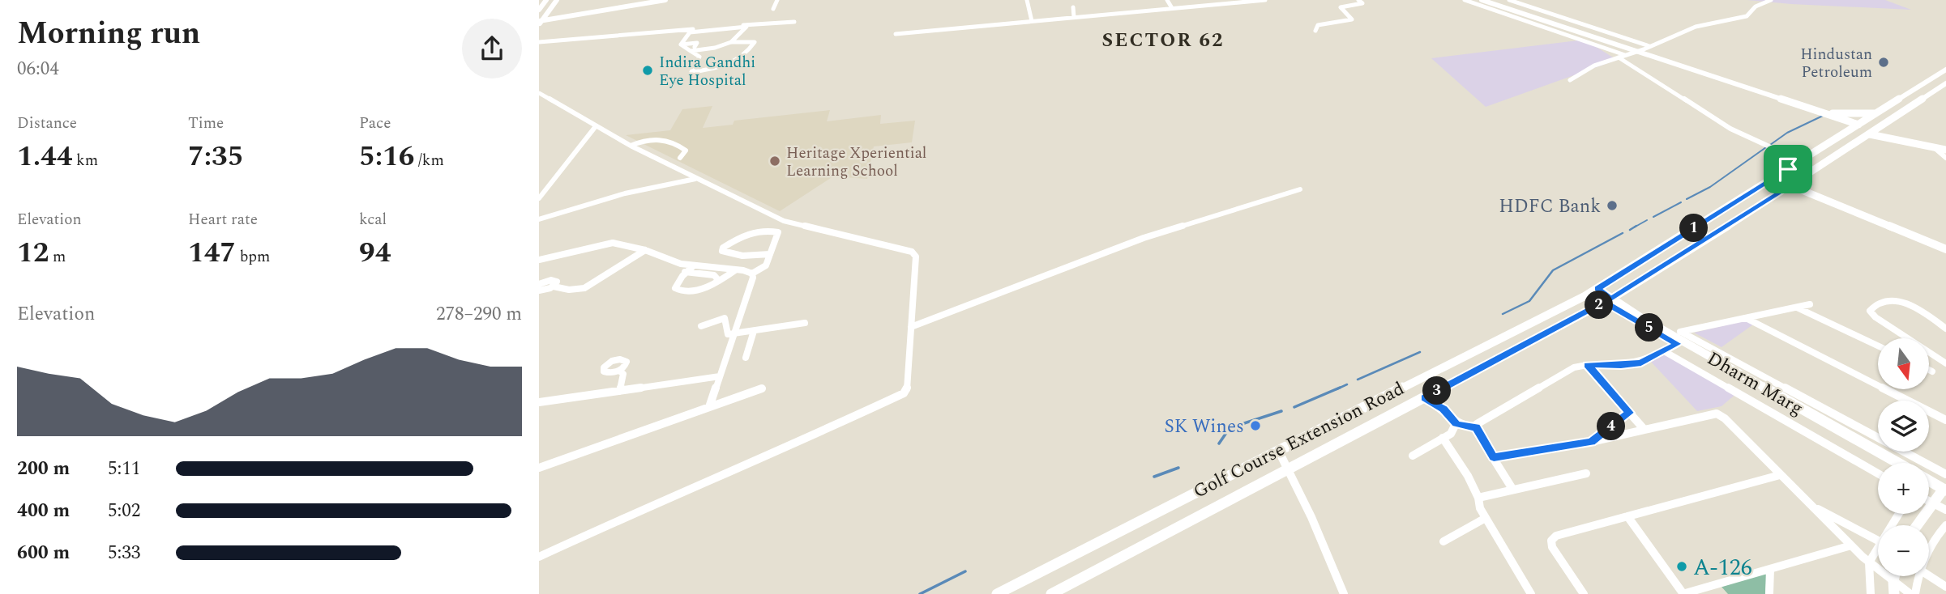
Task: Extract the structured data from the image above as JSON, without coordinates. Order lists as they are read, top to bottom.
{
  "streets": {
    "main road": ["Dharm Marg", "Golf Course Extension Road"]
  },
  "crossings": [
    ["Dharm Marg", "Golf Course Extension Road"]
  ],
  "districts": ["SECTOR 62"],
  "places": [
    "Hindustan Petroleum",
    "Indira Gandhi Eye Hospital",
    "Heritage Xperiential Learning School",
    "HDFC Bank",
    "SK Wines",
    "A-126"
  ],
  "north": "bottom",
  "page": {
    "heading": ["Morning run", "06:04"],
    "stats": [
      ["Distance", "1.44 km"],
      ["Time", "7:35"],
      ["Pace", "5:16 /km"],
      ["Elevation", "12 m"],
      ["Heart rate", "147 bpm"],
      ["kcal", "94"]
    ],
    "pins": [
      "1",
      "2",
      "5",
      "3",
      "4"
    ],
    "chart": ["Elevation", "278–290 m"],
    "map_buttons": ["+", "−"],
    "list": [
      {
        "name": "200 m",
        "note": "5:11"
      },
      {
        "name": "400 m",
        "note": "5:02"
      },
      {
        "name": "600 m",
        "note": "5:33"
      }
    ]
  }
}
